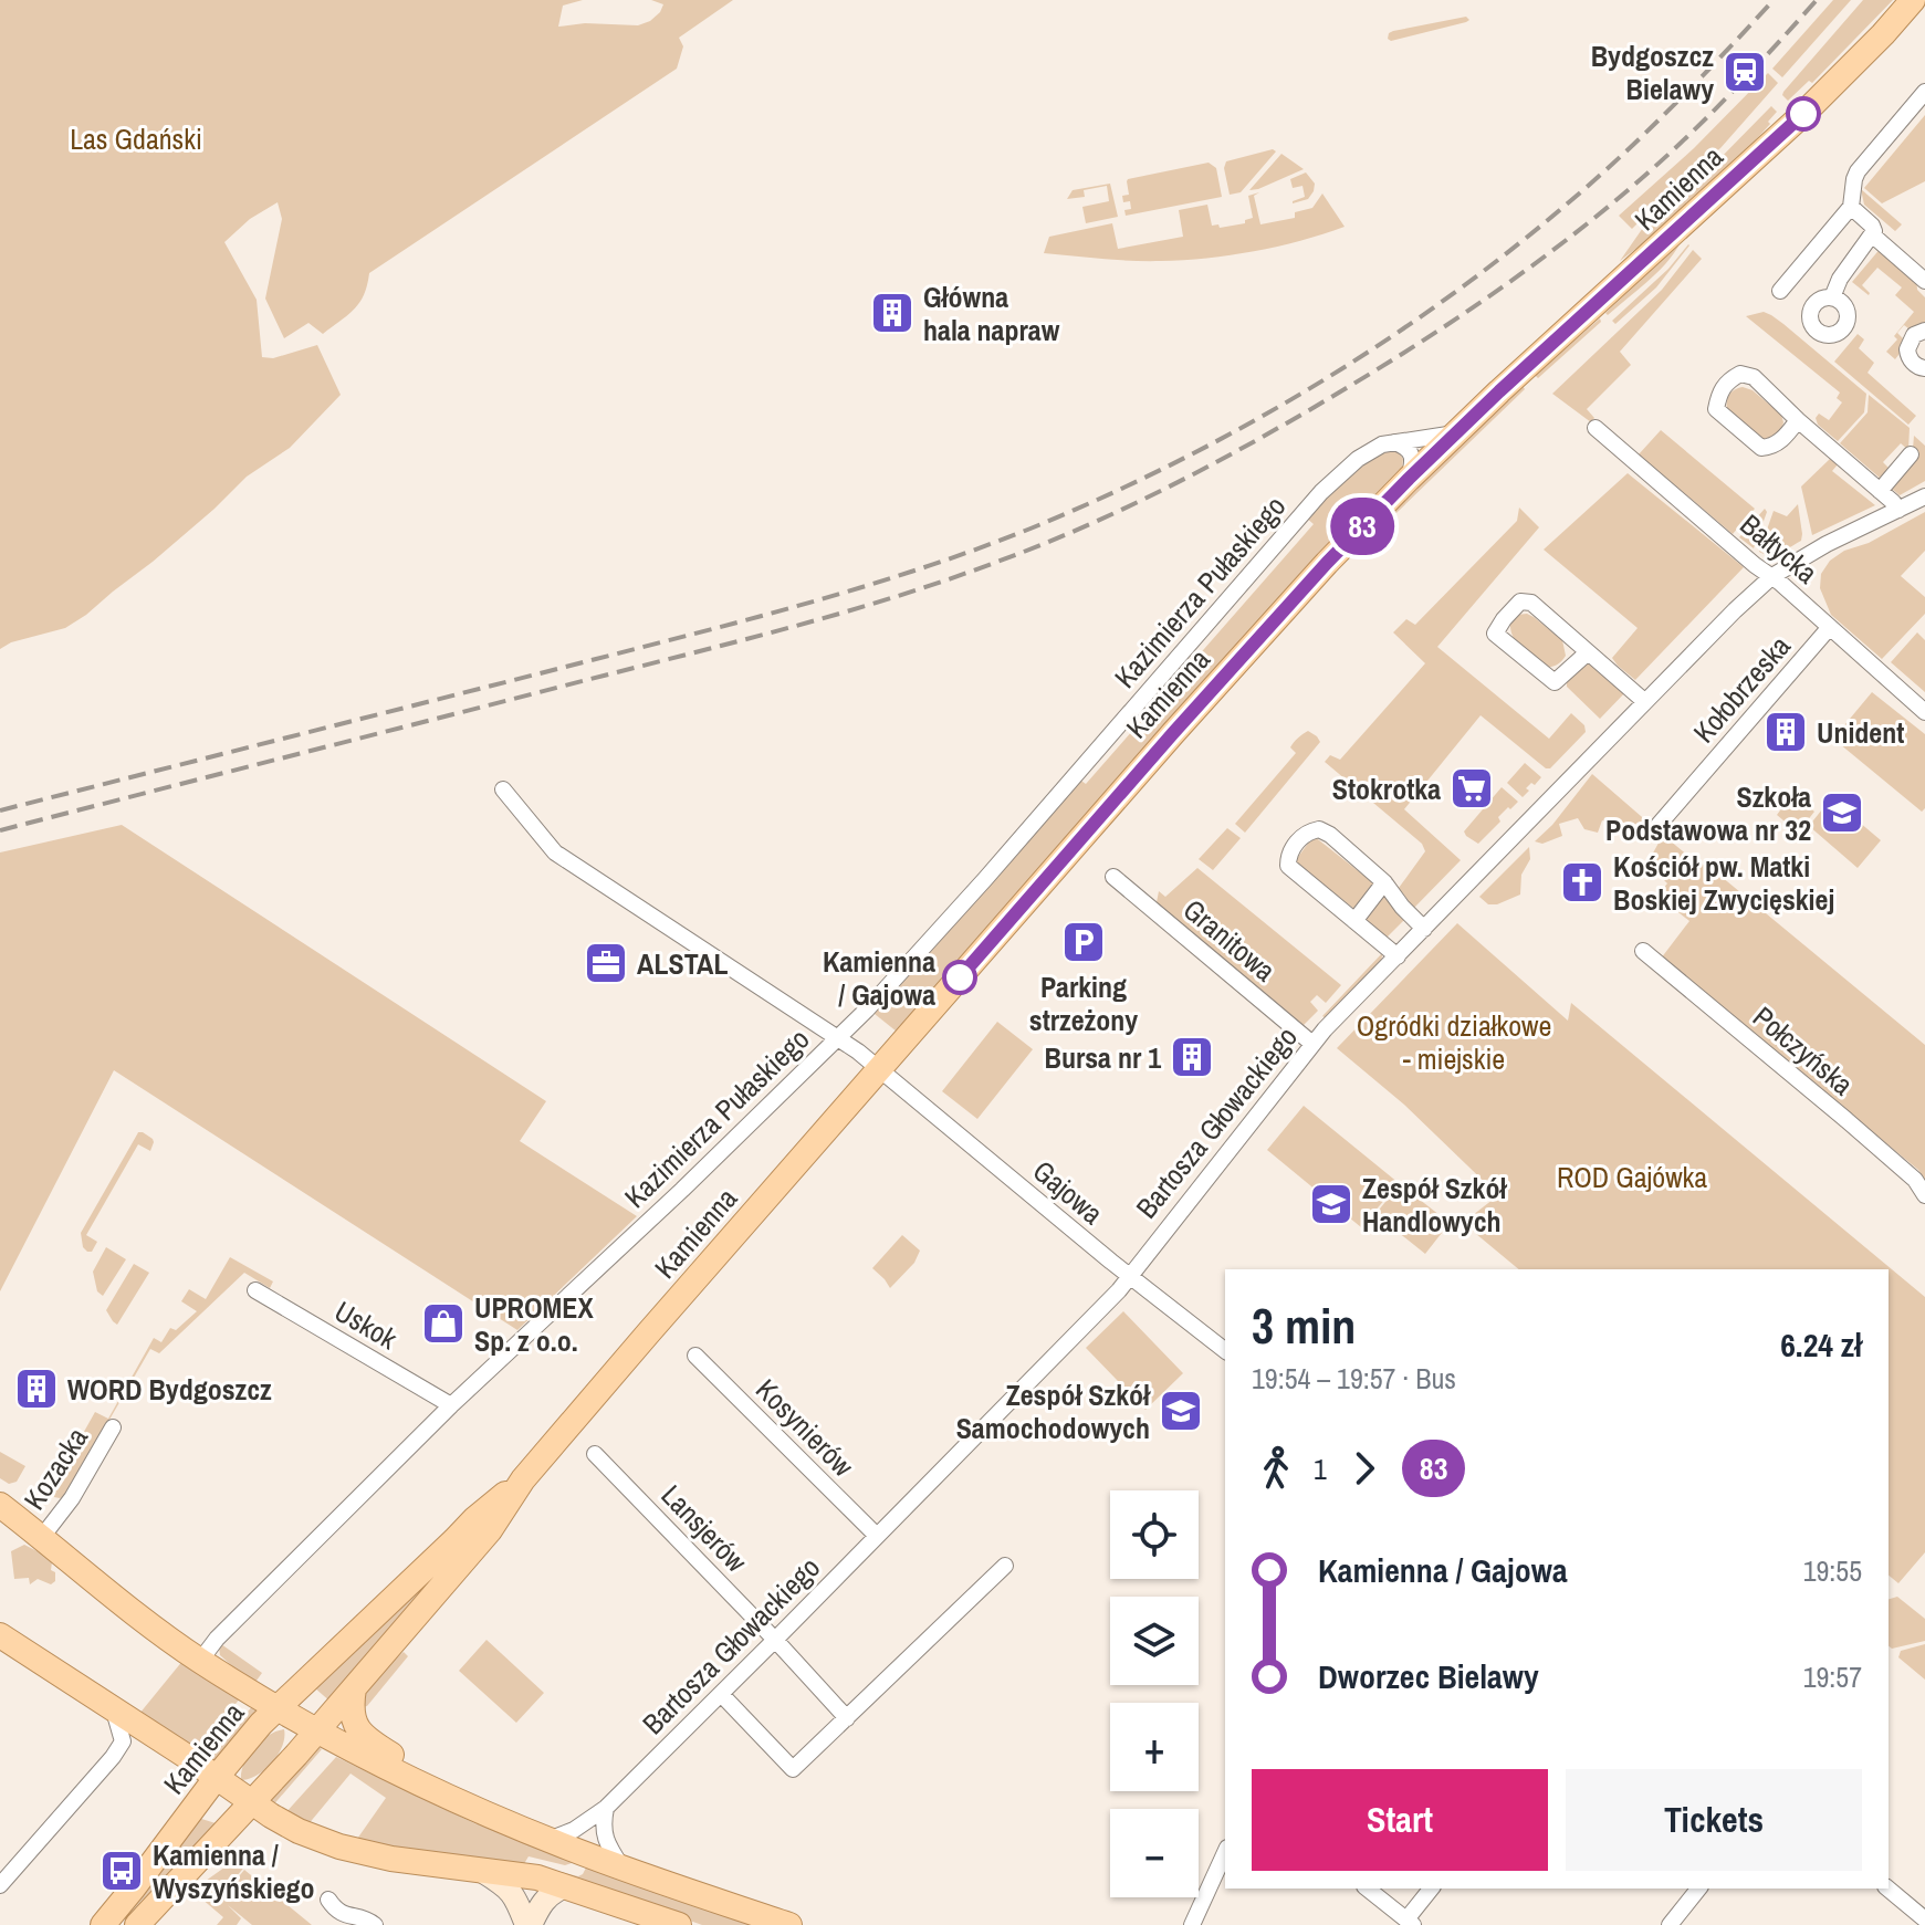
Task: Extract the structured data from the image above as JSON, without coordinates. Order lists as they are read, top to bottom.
{
  "streets": {
    "main road": ["Kamienna"],
    "street": [
      "Bałtycka",
      "Kazimierza Pułaskiego",
      "Kołobrzeska",
      "Granitowa",
      "Połczyńska",
      "Bartosza Głowackiego",
      "Gajowa",
      "Uskok",
      "Kosynierów",
      "Kozacka",
      "Lansjerów"
    ]
  },
  "crossings": [
    ["Kamienna", "Kazimierza Pułaskiego"],
    ["Kamienna", "Gajowa"],
    ["Bałtycka", "Kołobrzeska"],
    ["Bałtycka", "Bartosza Głowackiego"],
    ["Kazimierza Pułaskiego", "Gajowa"],
    ["Kazimierza Pułaskiego", "Uskok"],
    ["Granitowa", "Bartosza Głowackiego"],
    ["Bartosza Głowackiego", "Gajowa"],
    ["Bartosza Głowackiego", "Kosynierów"],
    ["Bartosza Głowackiego", "Lansjerów"]
  ],
  "parks": ["Las Gdański", "Ogródki działkowe - miejskie", "ROD Gajówka"],
  "places": {
    "station": ["Bydgoszcz Bielawy"],
    "building": [
      "Główna hala napraw",
      "Unident",
      "Bursa nr 1",
      "WORD Bydgoszcz"
    ],
    "supermarket": ["Stokrotka"],
    "school or university": ["Szkoła Podstawowa nr 32", "Zespół Szkół Handlowych", "Zespół Szkół Samochodowych"],
    "church": ["Kościół pw. Matki Boskiej Zwycięskiej"],
    "parking": ["Parking strzeżony"],
    "office": ["ALSTAL"],
    "other": ["Kamienna / Gajowa"],
    "shop": ["UPROMEX Sp. z o.o."],
    "bus stop": ["Kamienna / Wyszyńskiego"]
  },
  "lines": ["bus line 83"],
  "page": {
    "on_map": "83",
    "heading": ["3 min", "19:54 – 19:57 · Bus", "6.24 zł"],
    "legs": ["1", "83"],
    "map_buttons": ["+", "−"],
    "list": [
      {
        "name": "Kamienna / Gajowa",
        "value": "19:55"
      },
      {
        "name": "Dworzec Bielawy",
        "value": "19:57"
      }
    ],
    "buttons": ["Start", "Tickets"]
  }
}
